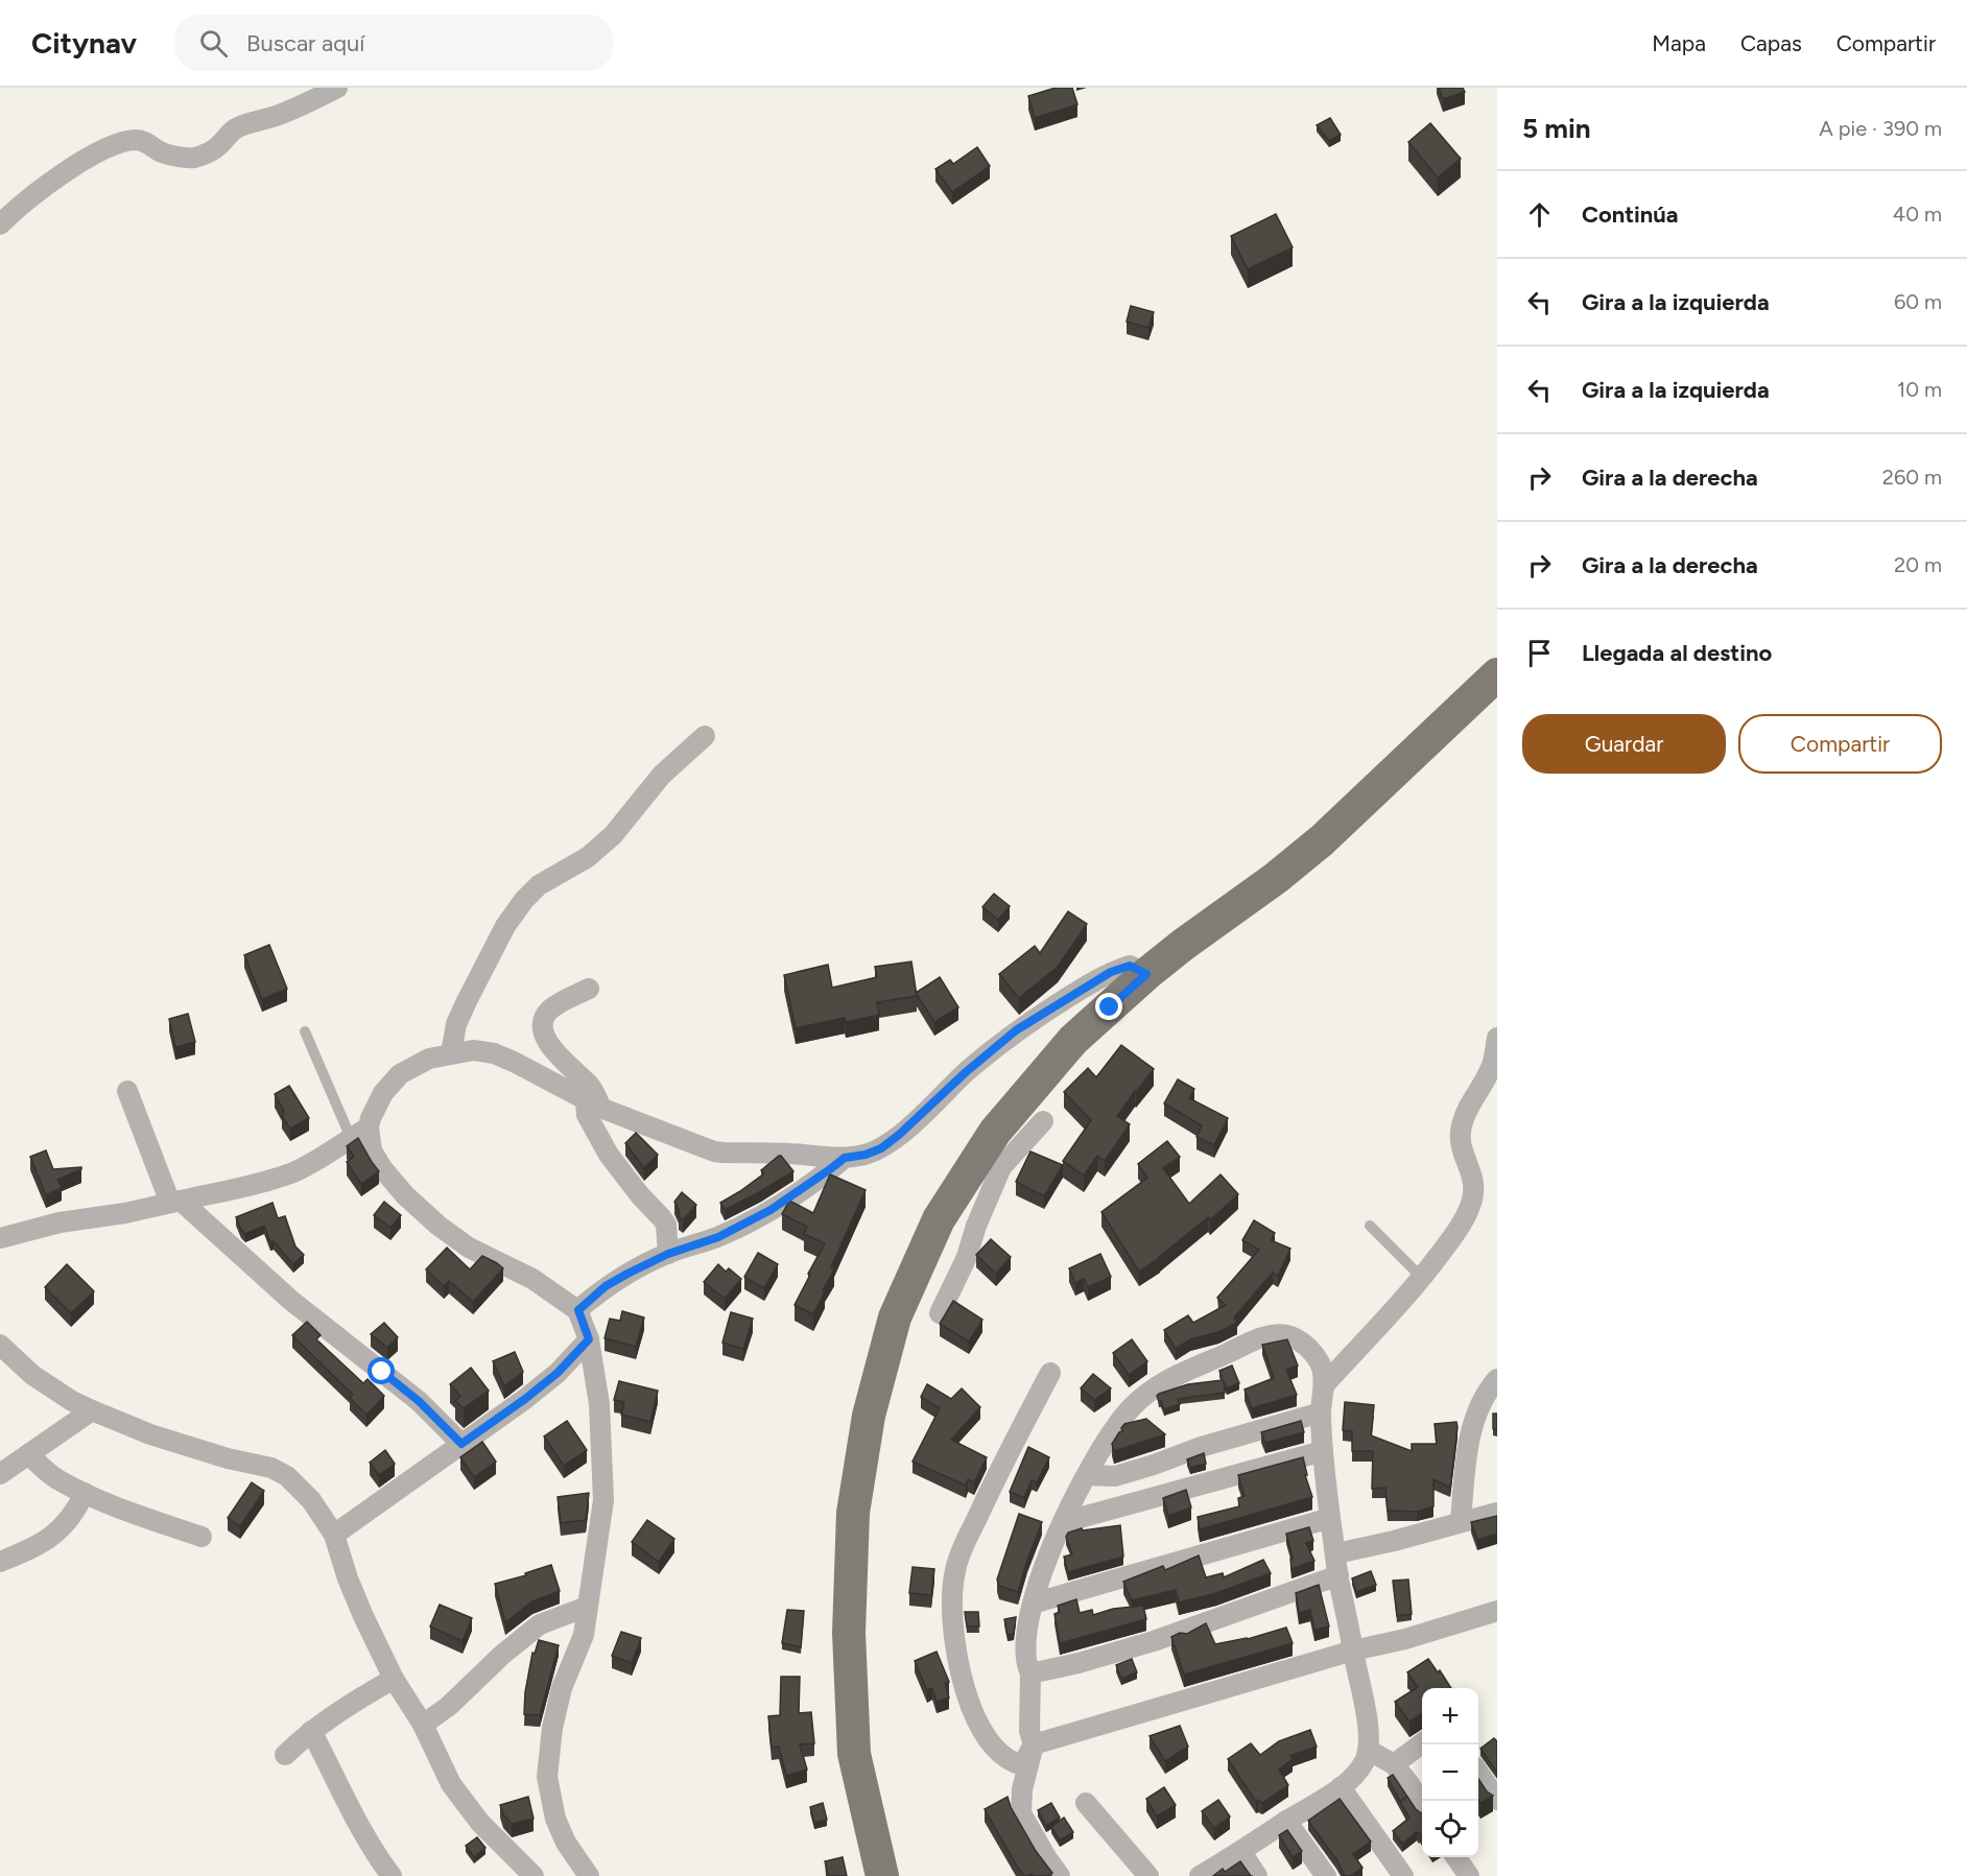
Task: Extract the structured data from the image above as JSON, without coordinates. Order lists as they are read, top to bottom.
{
  "page": {
    "header": "Citynav",
    "search": "Buscar aquí",
    "nav": ["Mapa", "Capas", "Compartir"],
    "heading": ["5 min", "A pie · 390 m"],
    "list": [
      ["Continúa", "40 m"],
      ["Gira a la izquierda", "60 m"],
      ["Gira a la izquierda", "10 m"],
      ["Gira a la derecha", "260 m"],
      ["Gira a la derecha", "20 m"],
      "Llegada al destino"
    ],
    "buttons": ["Guardar", "Compartir"],
    "map_buttons": ["+", "−"]
  }
}
